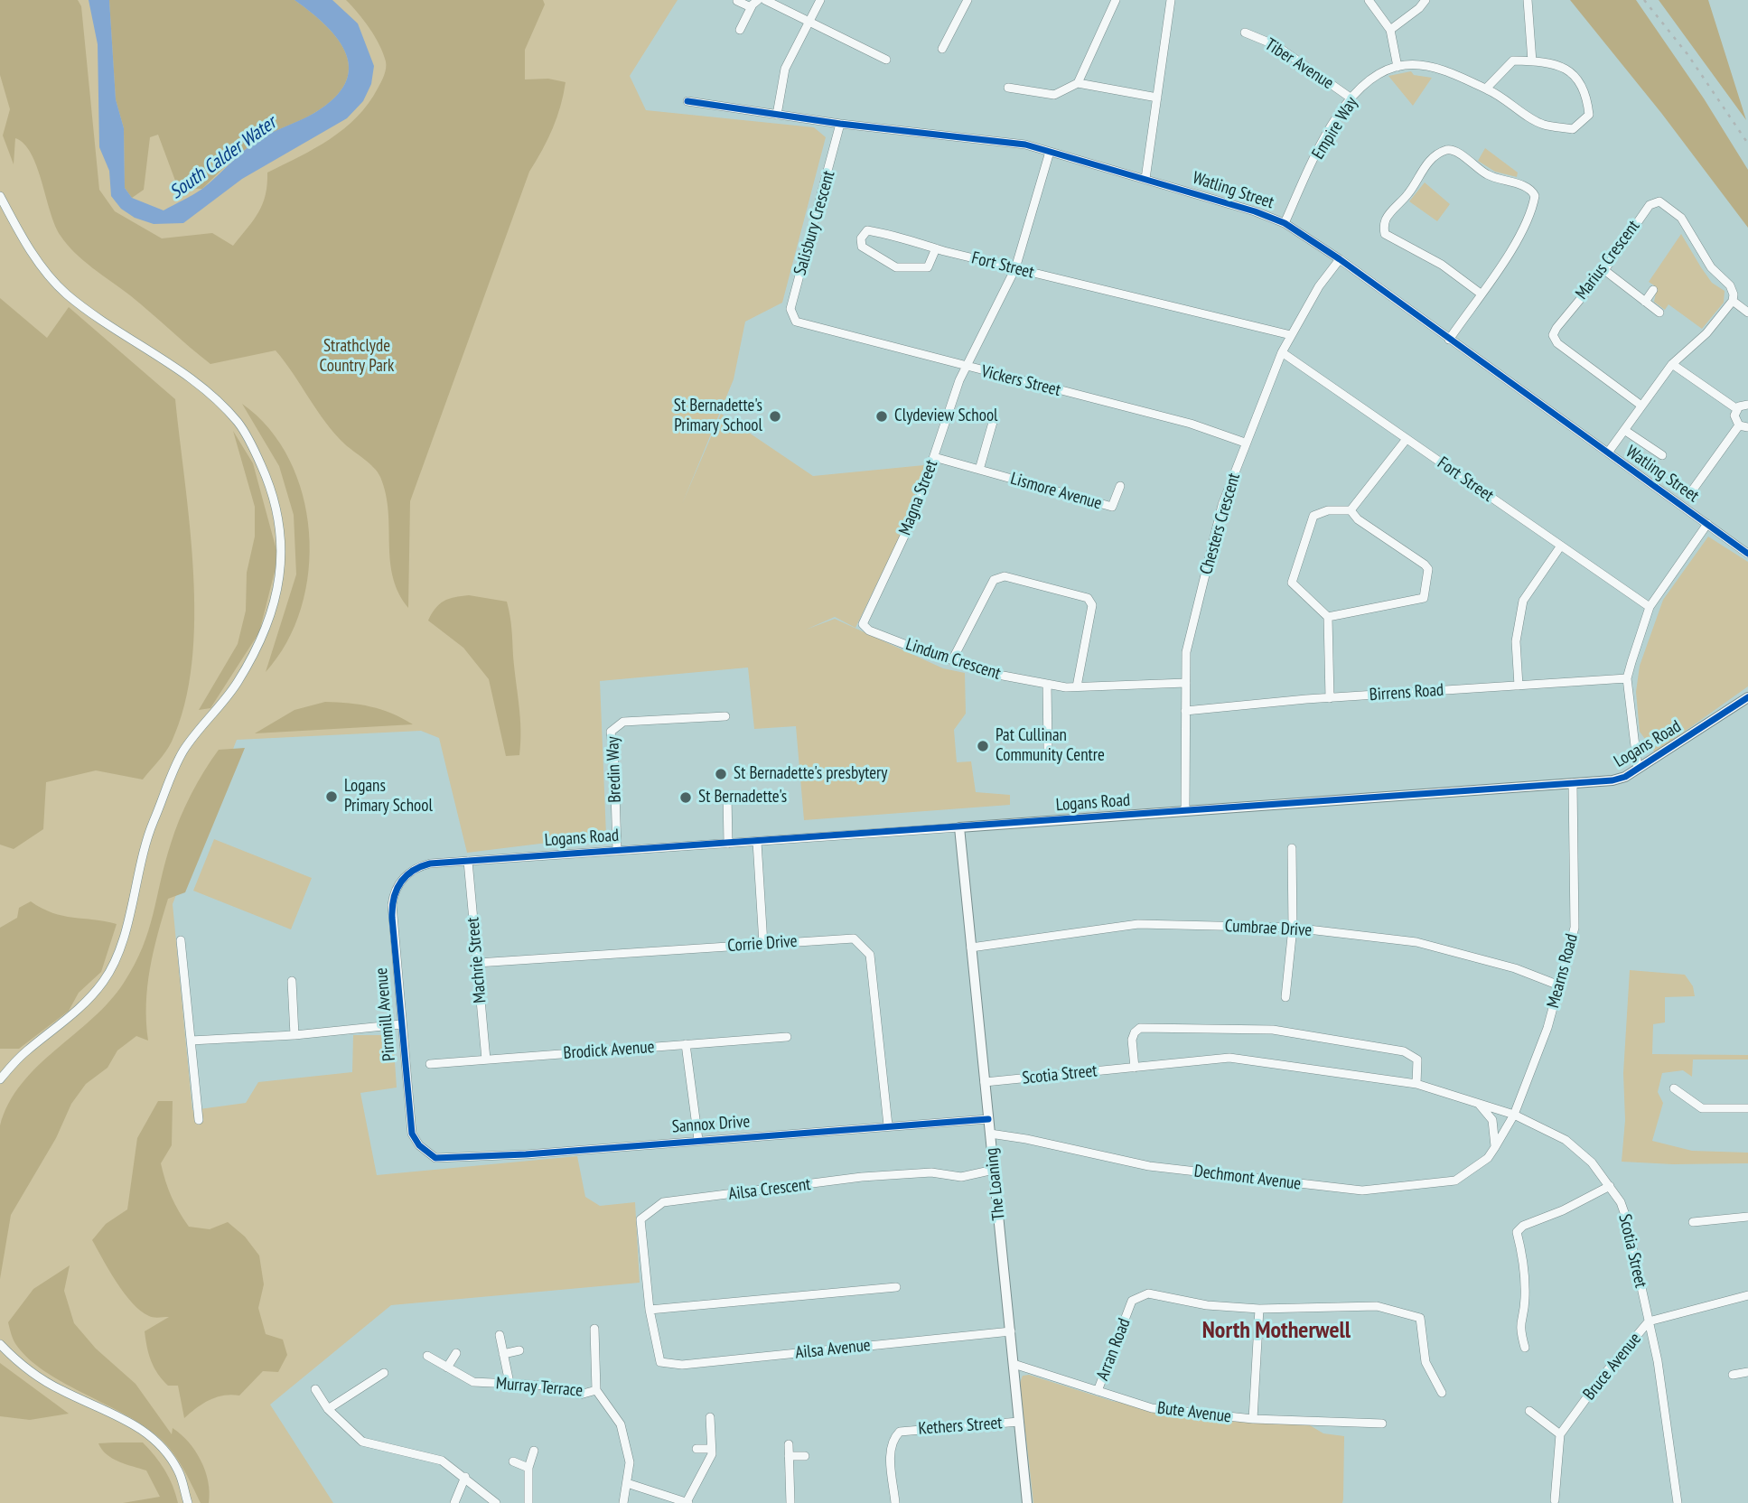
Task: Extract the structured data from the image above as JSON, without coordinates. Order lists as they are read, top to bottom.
{
  "streets": {
    "street": [
      "Tiber Avenue",
      "Empire Way",
      "Watling Street",
      "Salisbury Crescent",
      "Marius Crescent",
      "Fort Street",
      "Vickers Street",
      "Lismore Avenue",
      "Magna Street",
      "Chesters Crescent",
      "Lindum Crescent",
      "Birrens Road",
      "Logans Road",
      "Bredin Way",
      "Cumbrae Drive",
      "Corrie Drive",
      "Machrie Street",
      "Mearns Road",
      "Pirnmill Avenue",
      "Brodick Avenue",
      "Scotia Street",
      "Sannox Drive",
      "Dechmont Avenue",
      "The Loaning",
      "Ailsa Crescent",
      "Ailsa Avenue",
      "Arran Road",
      "Bruce Avenue",
      "Murray Terrace",
      "Bute Avenue",
      "Kethers Street"
    ]
  },
  "crossings": [
    ["Tiber Avenue", "Empire Way"],
    ["Empire Way", "Watling Street"],
    ["Watling Street", "Salisbury Crescent"],
    ["Watling Street", "Magna Street"],
    ["Watling Street", "Chesters Crescent"],
    ["Salisbury Crescent", "Vickers Street"],
    ["Fort Street", "Magna Street"],
    ["Fort Street", "Chesters Crescent"],
    ["Vickers Street", "Magna Street"],
    ["Vickers Street", "Chesters Crescent"],
    ["Lismore Avenue", "Magna Street"],
    ["Magna Street", "Lindum Crescent"],
    ["Chesters Crescent", "Lindum Crescent"],
    ["Chesters Crescent", "Birrens Road"],
    ["Chesters Crescent", "Logans Road"],
    ["Logans Road", "Bredin Way"],
    ["Logans Road", "Machrie Street"],
    ["Logans Road", "Mearns Road"],
    ["Logans Road", "Pirnmill Avenue"],
    ["Logans Road", "The Loaning"],
    ["Cumbrae Drive", "Mearns Road"],
    ["Cumbrae Drive", "The Loaning"],
    ["Corrie Drive", "Machrie Street"],
    ["Corrie Drive", "Sannox Drive"],
    ["Machrie Street", "Brodick Avenue"],
    ["Mearns Road", "Scotia Street"],
    ["Mearns Road", "Dechmont Avenue"],
    ["Pirnmill Avenue", "Sannox Drive"],
    ["Scotia Street", "Dechmont Avenue"],
    ["Scotia Street", "The Loaning"],
    ["Scotia Street", "Bruce Avenue"],
    ["Sannox Drive", "The Loaning"],
    ["Dechmont Avenue", "The Loaning"],
    ["The Loaning", "Ailsa Crescent"],
    ["The Loaning", "Ailsa Avenue"],
    ["The Loaning", "Bute Avenue"],
    ["The Loaning", "Kethers Street"],
    ["Ailsa Crescent", "Ailsa Avenue"],
    ["Arran Road", "Bute Avenue"]
  ],
  "districts": ["North Motherwell"],
  "water": ["South Calder Water"],
  "parks": ["Strathclyde Country Park"],
  "places": [
    "St Bernadette's Primary School",
    "Clydeview School",
    "Pat Cullinan Community Centre",
    "St Bernadette's presbytery",
    "Logans Primary School",
    "St Bernadette's"
  ]
}
